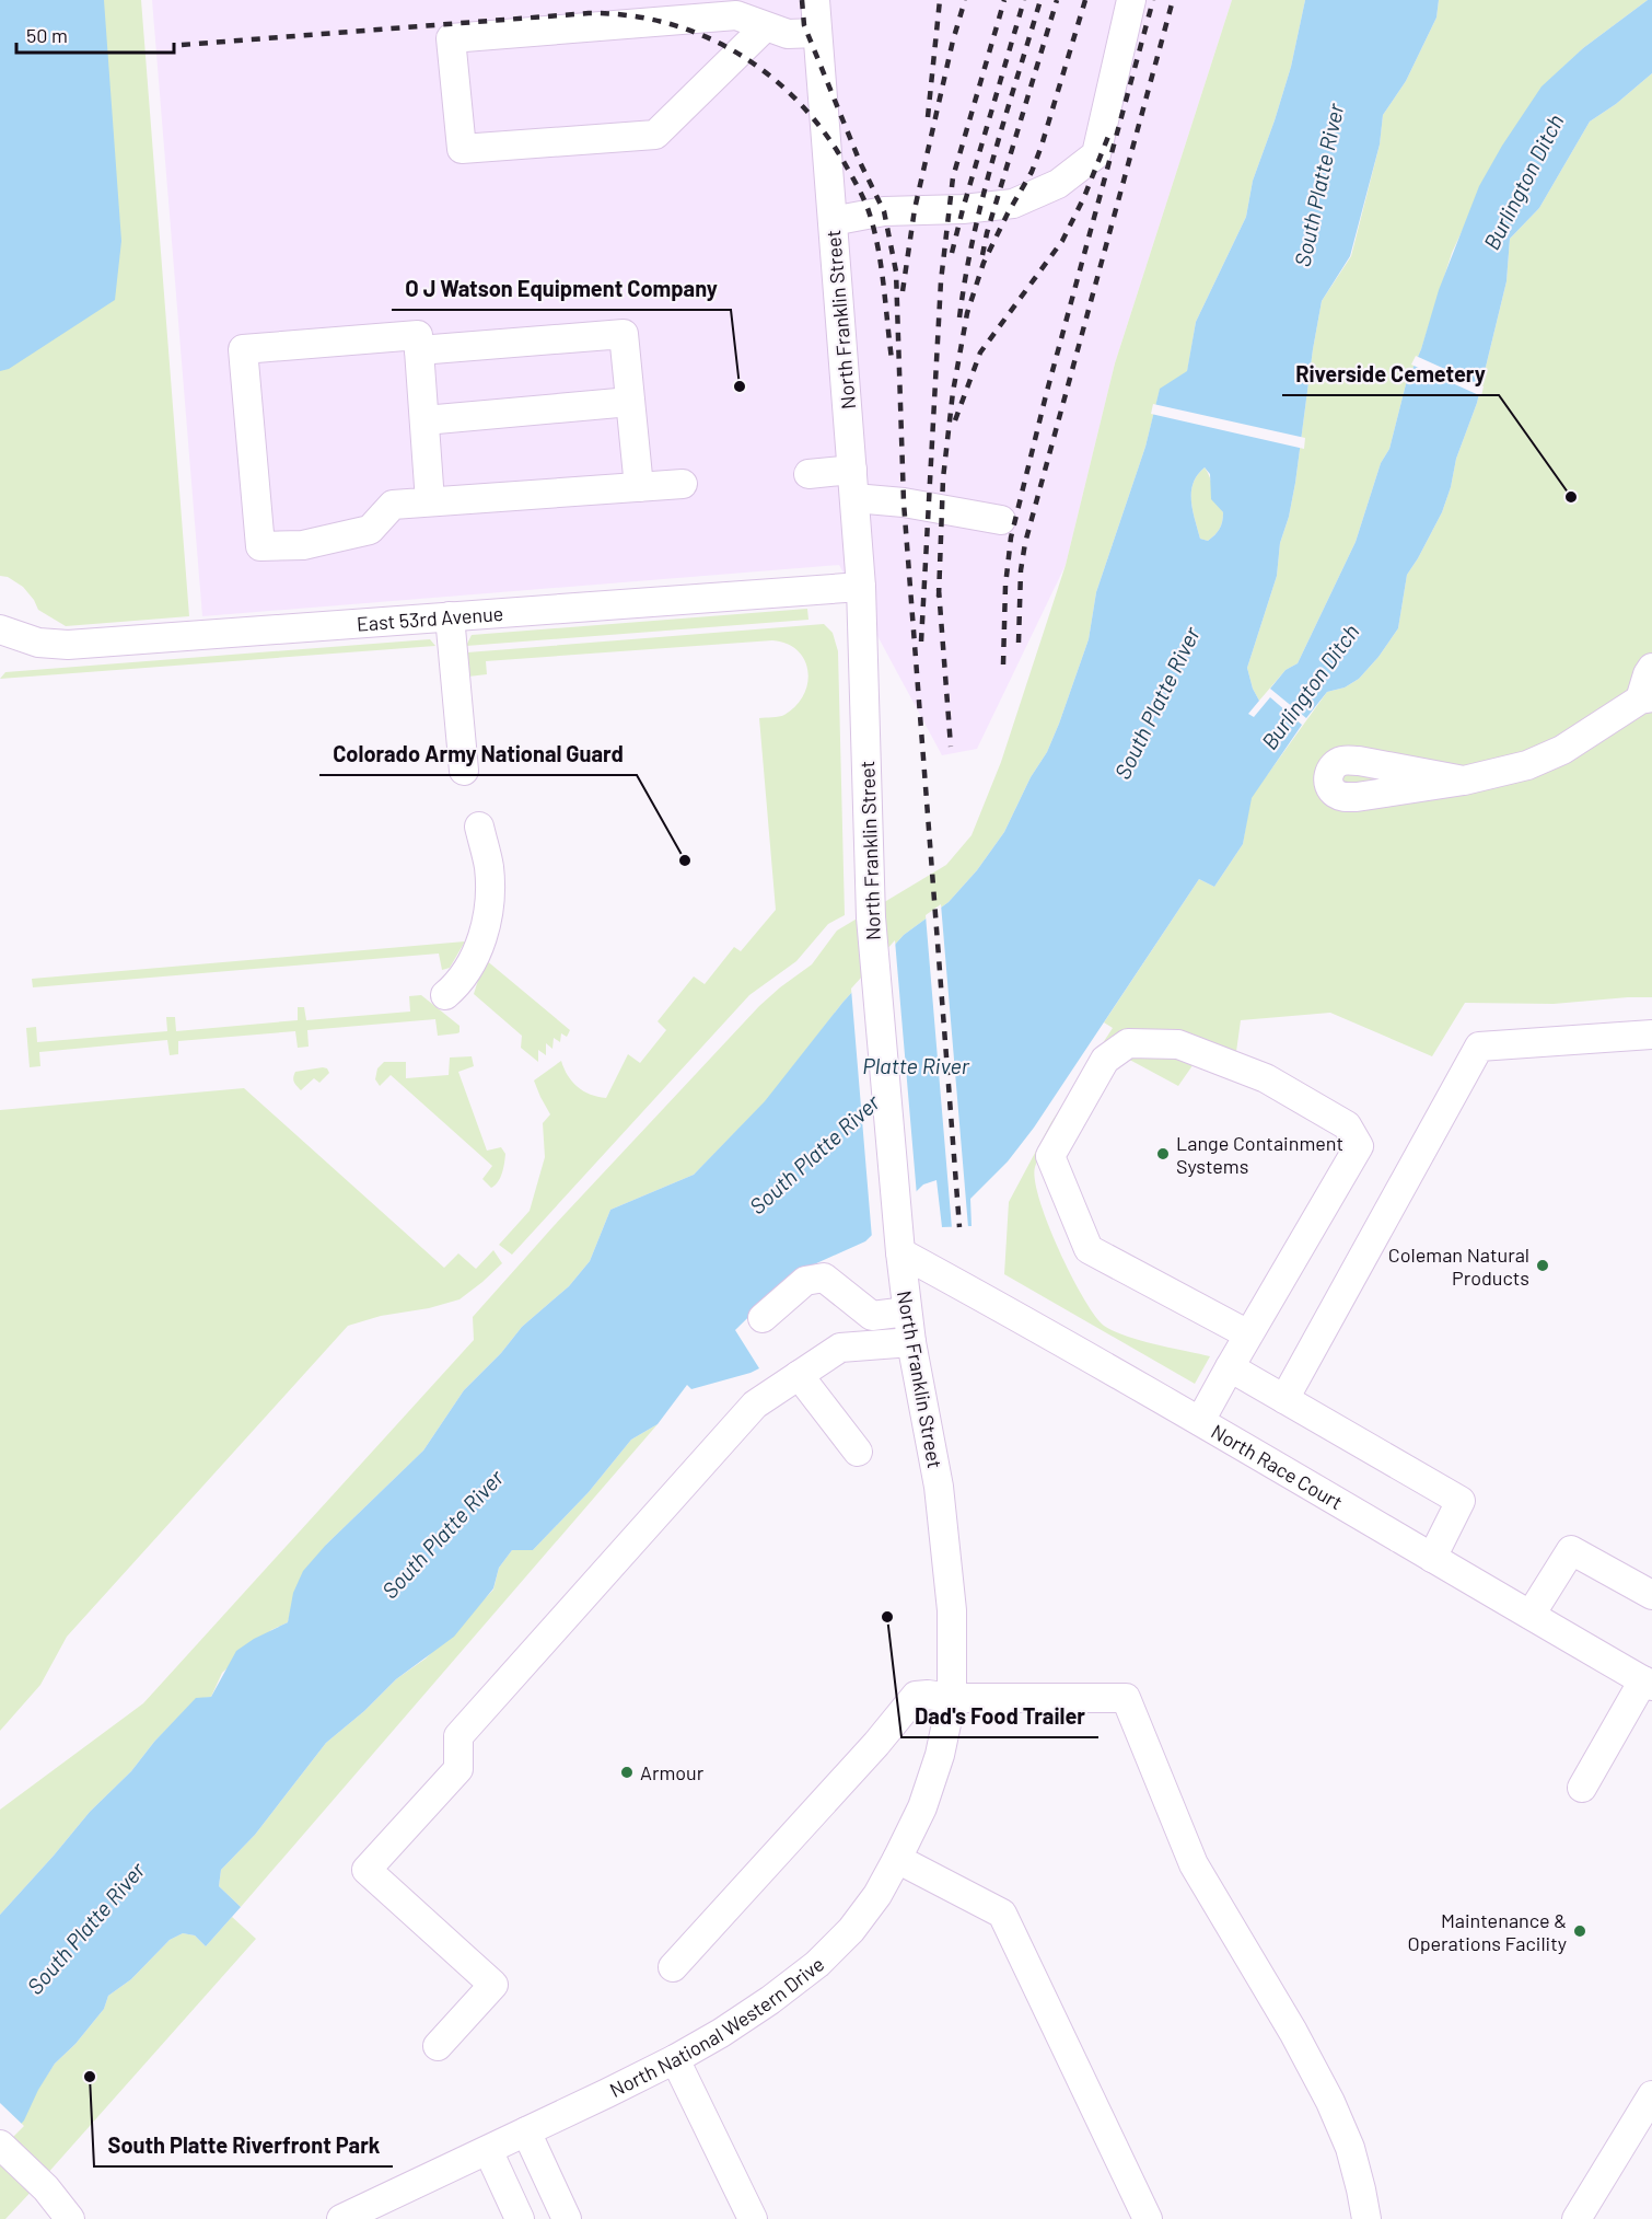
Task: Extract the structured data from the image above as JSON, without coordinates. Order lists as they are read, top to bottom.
{
  "streets": {
    "street": [
      "North Franklin Street",
      "East 53rd Avenue",
      "North Race Court",
      "North National Western Drive"
    ]
  },
  "crossings": [
    ["North Franklin Street", "East 53rd Avenue"],
    ["North Franklin Street", "North Race Court"],
    ["North Franklin Street", "North National Western Drive"]
  ],
  "water": ["Burlington Ditch", "South Platte River", "Platte River"],
  "places": [
    "O J Watson Equipment Company",
    "Riverside Cemetery",
    "Colorado Army National Guard",
    "Lange Containment Systems",
    "Coleman Natural Products",
    "Dad's Food Trailer",
    "Armour",
    "Maintenance & Operations Facility",
    "South Platte Riverfront Park"
  ],
  "scale_bar": "50 m"
}
